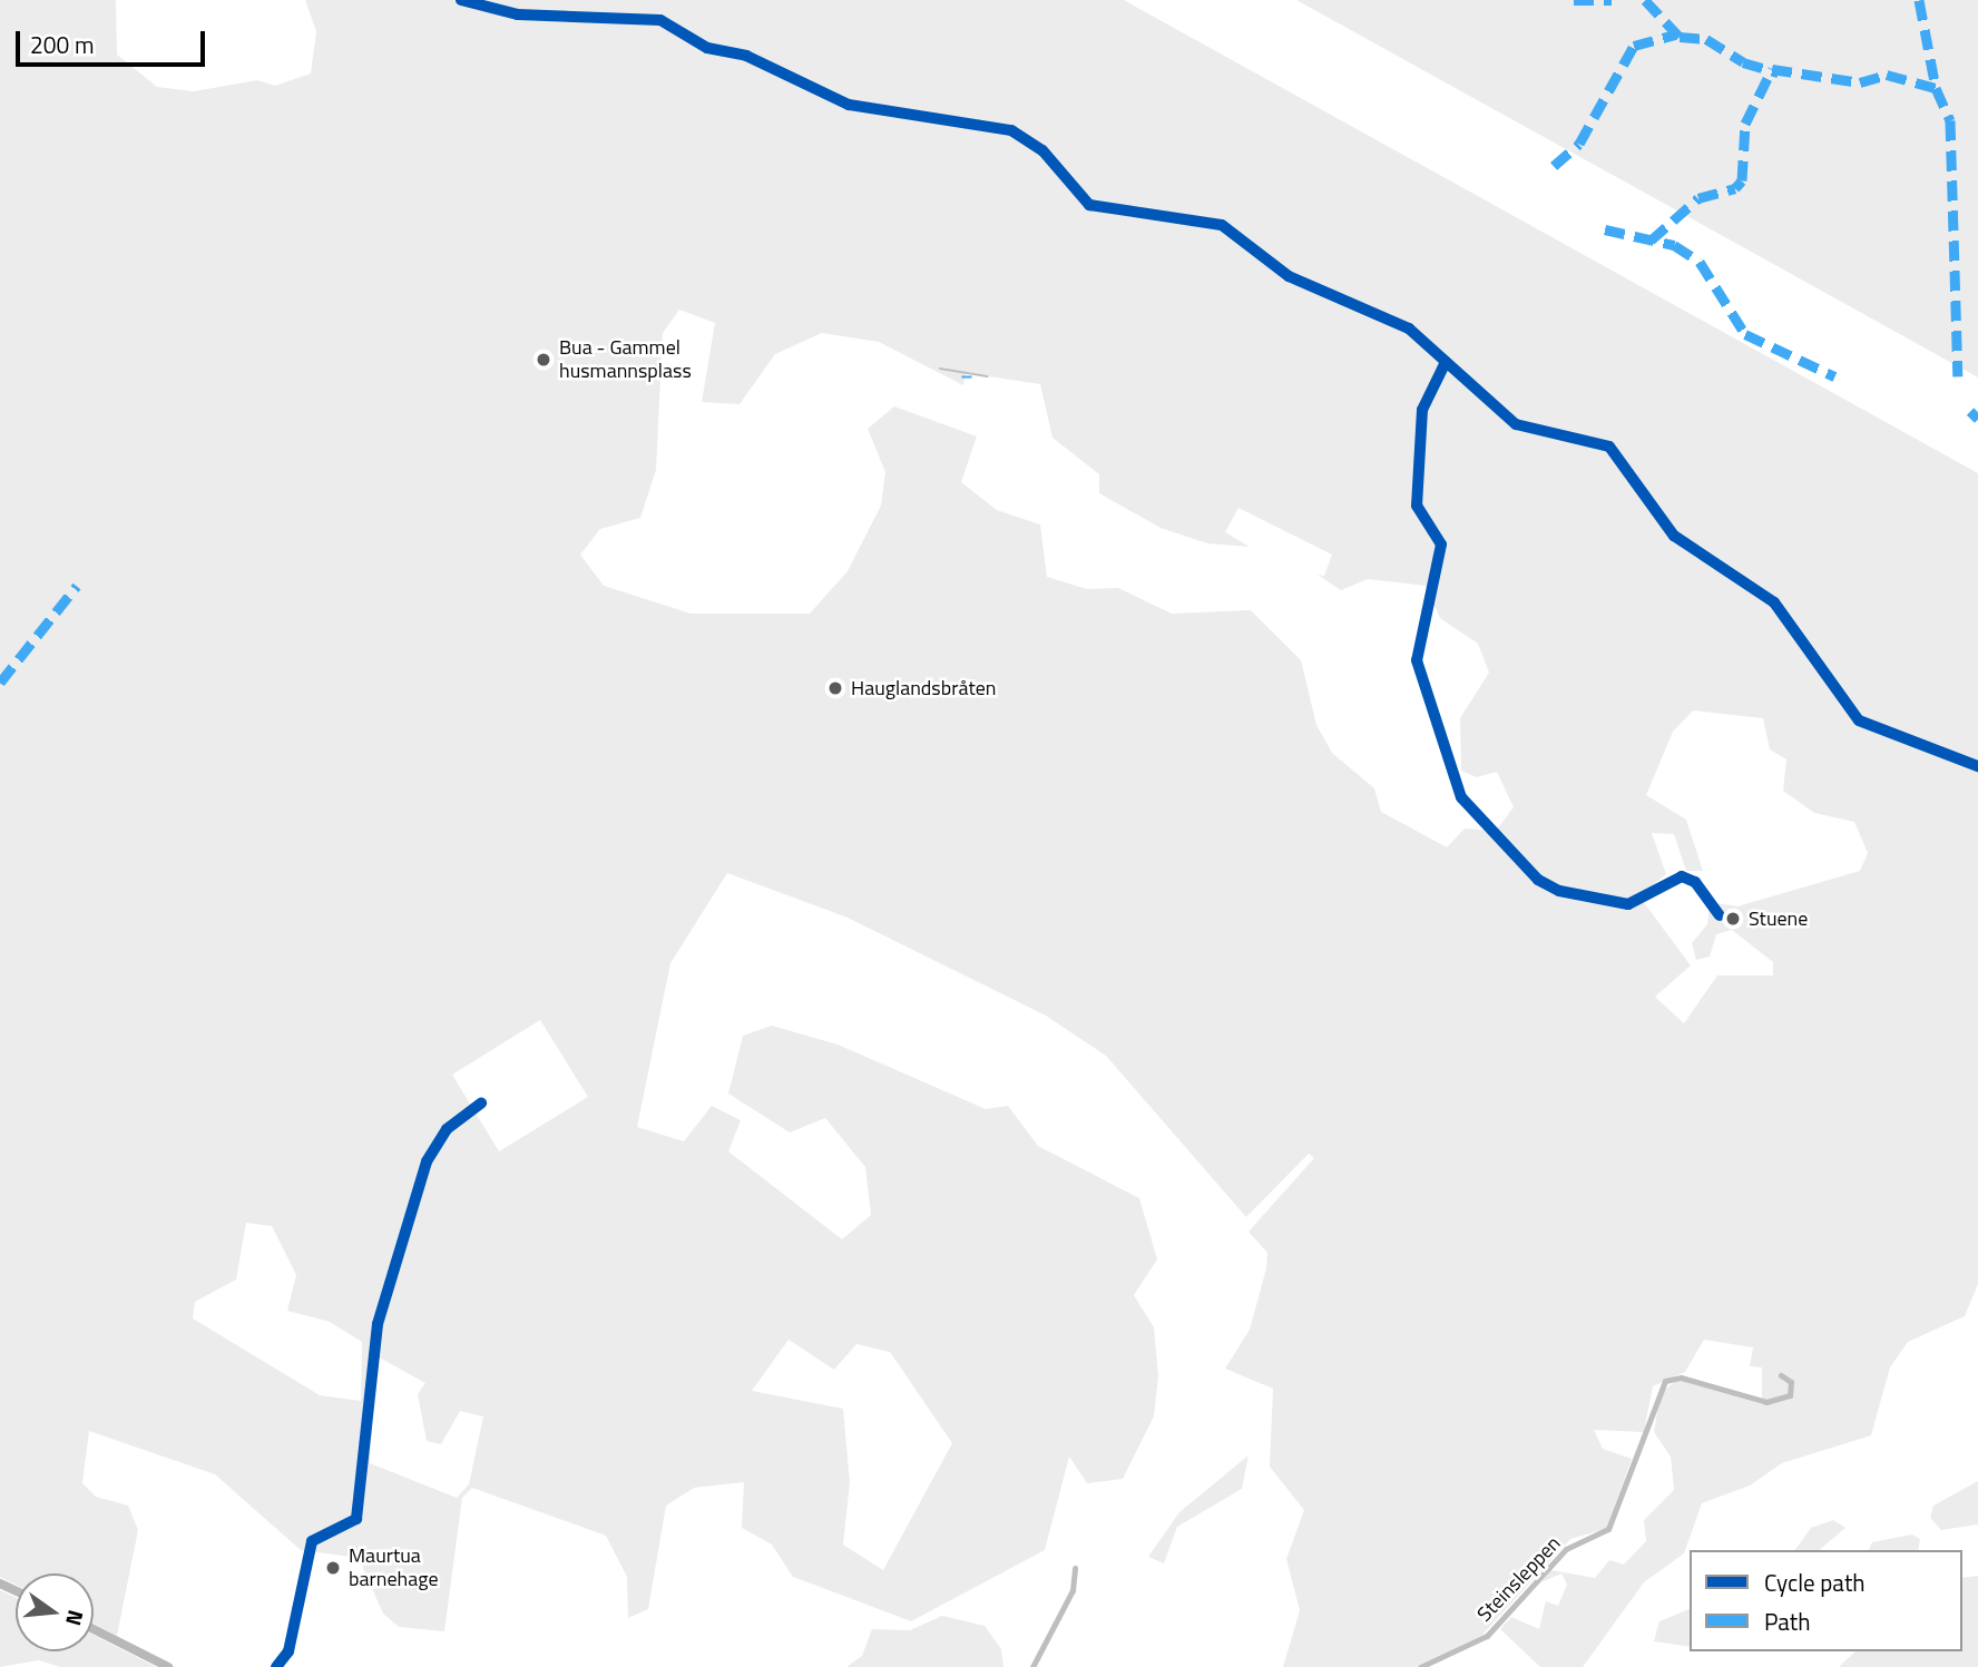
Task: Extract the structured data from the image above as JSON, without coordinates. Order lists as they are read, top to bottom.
{
  "streets": {
    "street": ["Steinsleppen"]
  },
  "places": [
    "Bua - Gammel husmannsplass",
    "Hauglandsbråten",
    "Stuene",
    "Maurtua barnehage"
  ],
  "legend": ["Cycle path", "Path"],
  "scale_bar": "200 m",
  "north": "right"
}
